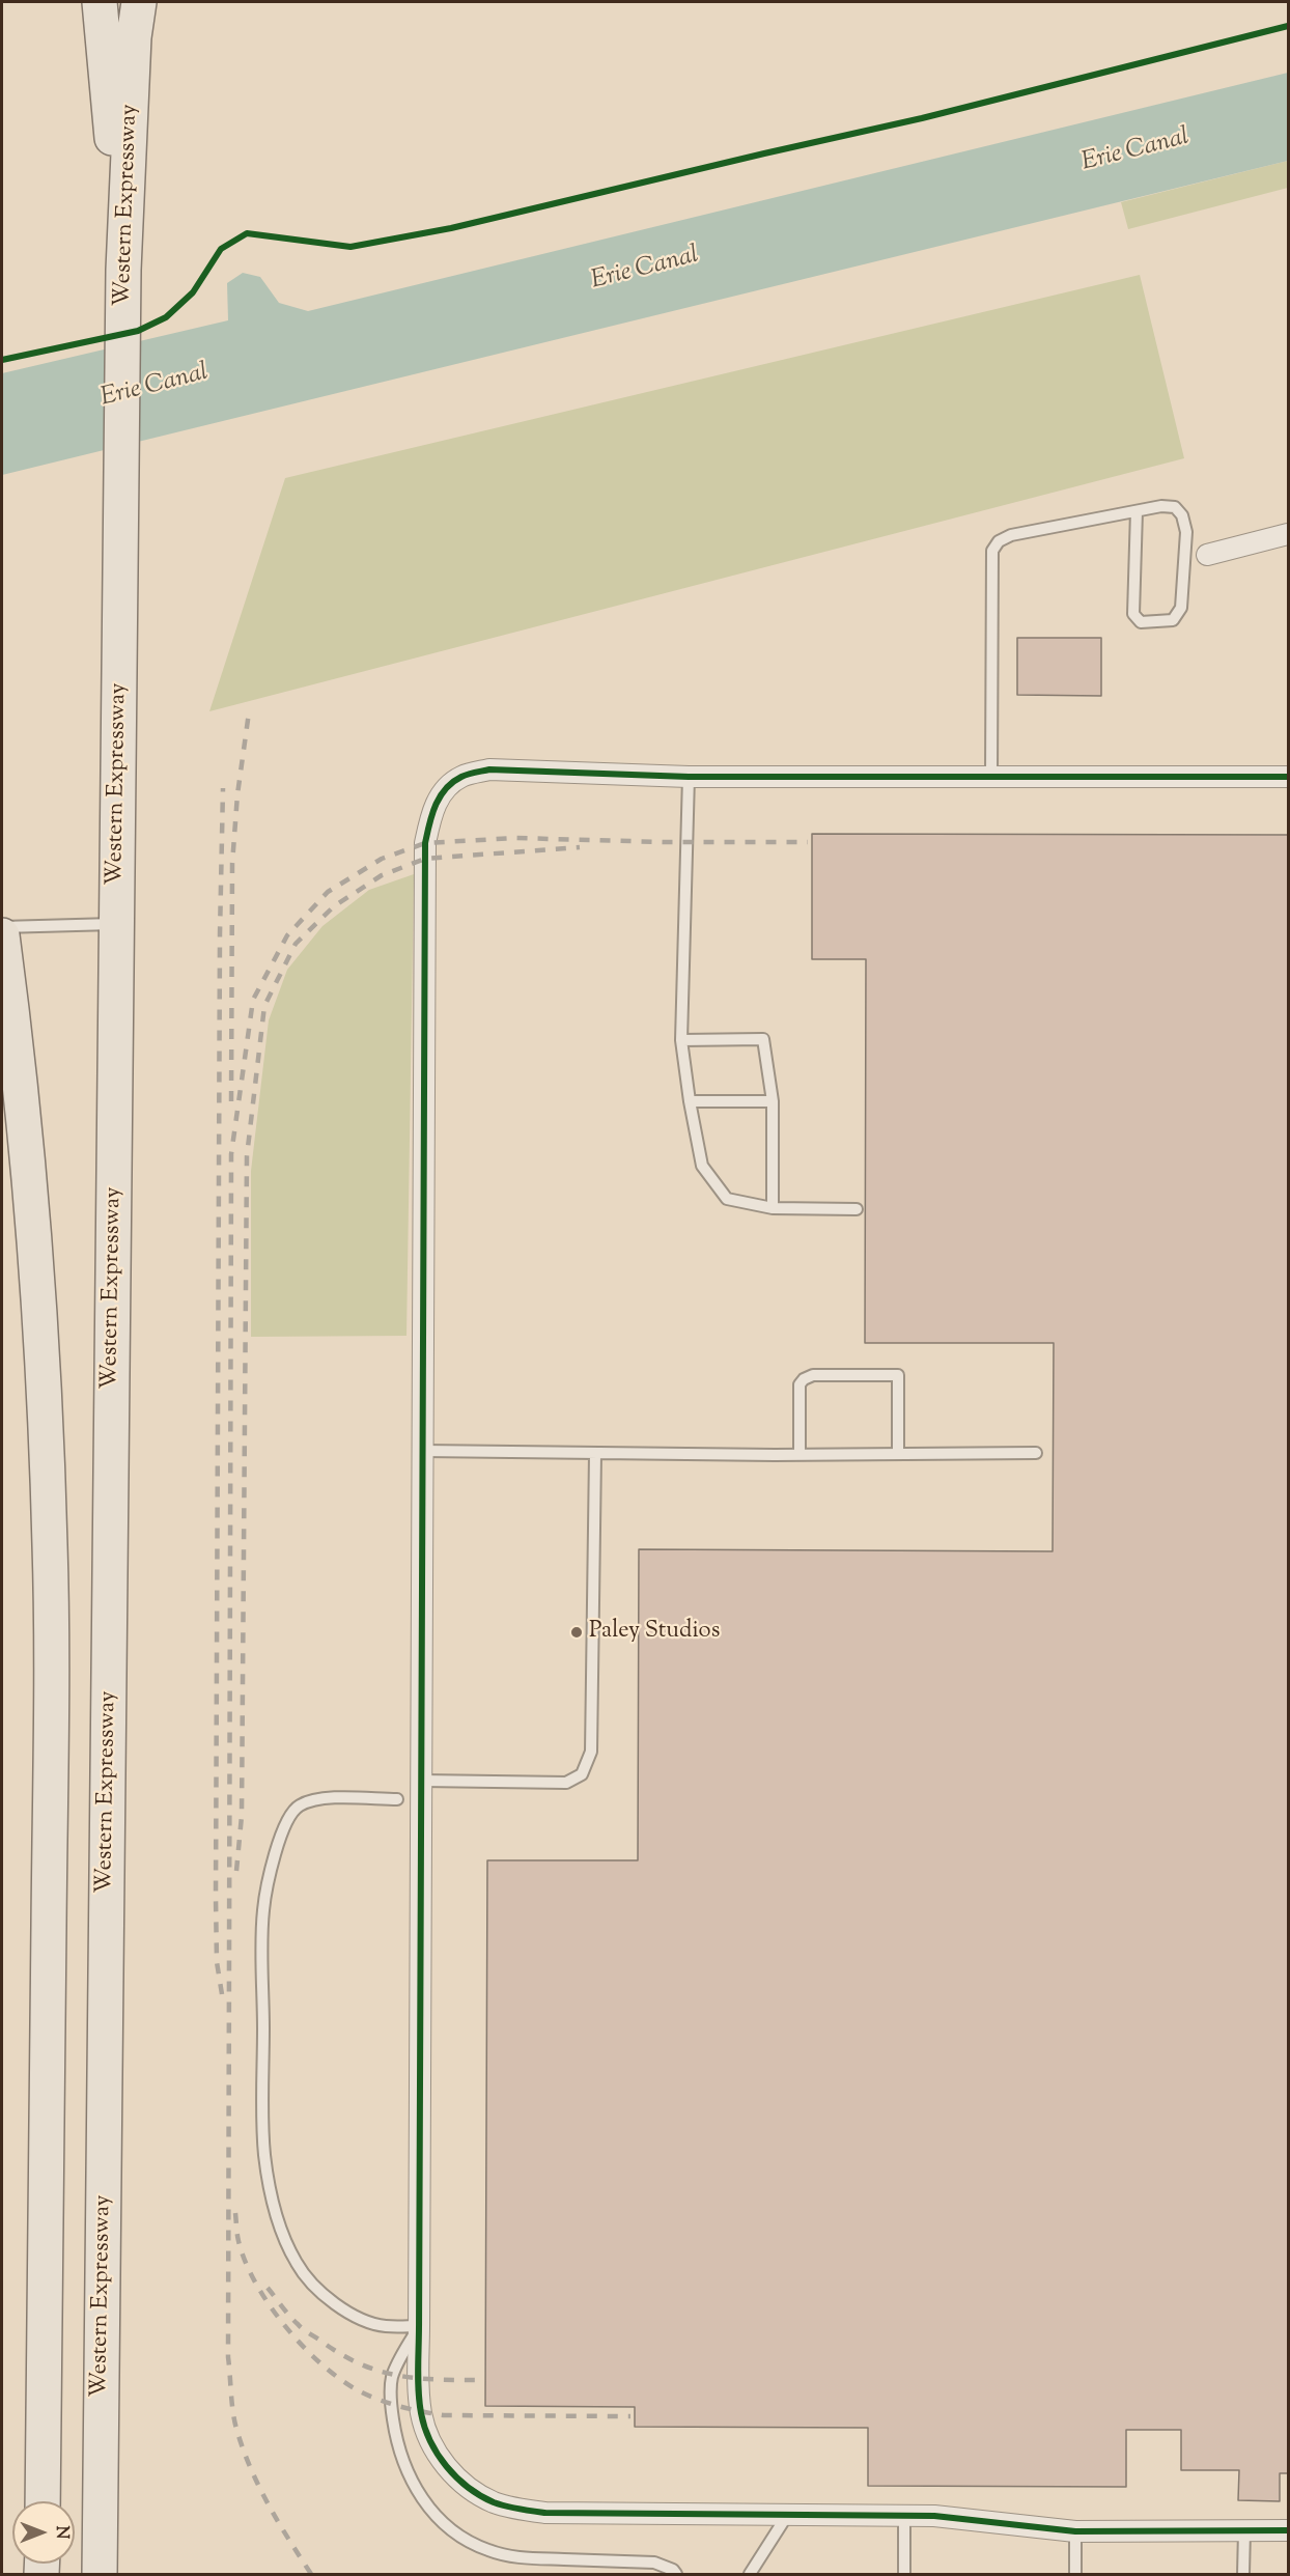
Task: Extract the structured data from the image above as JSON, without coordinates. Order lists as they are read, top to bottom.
{
  "streets": {
    "highway": ["Western Expressway"]
  },
  "water": ["Erie Canal"],
  "places": ["Paley Studios"],
  "north": "right"
}
